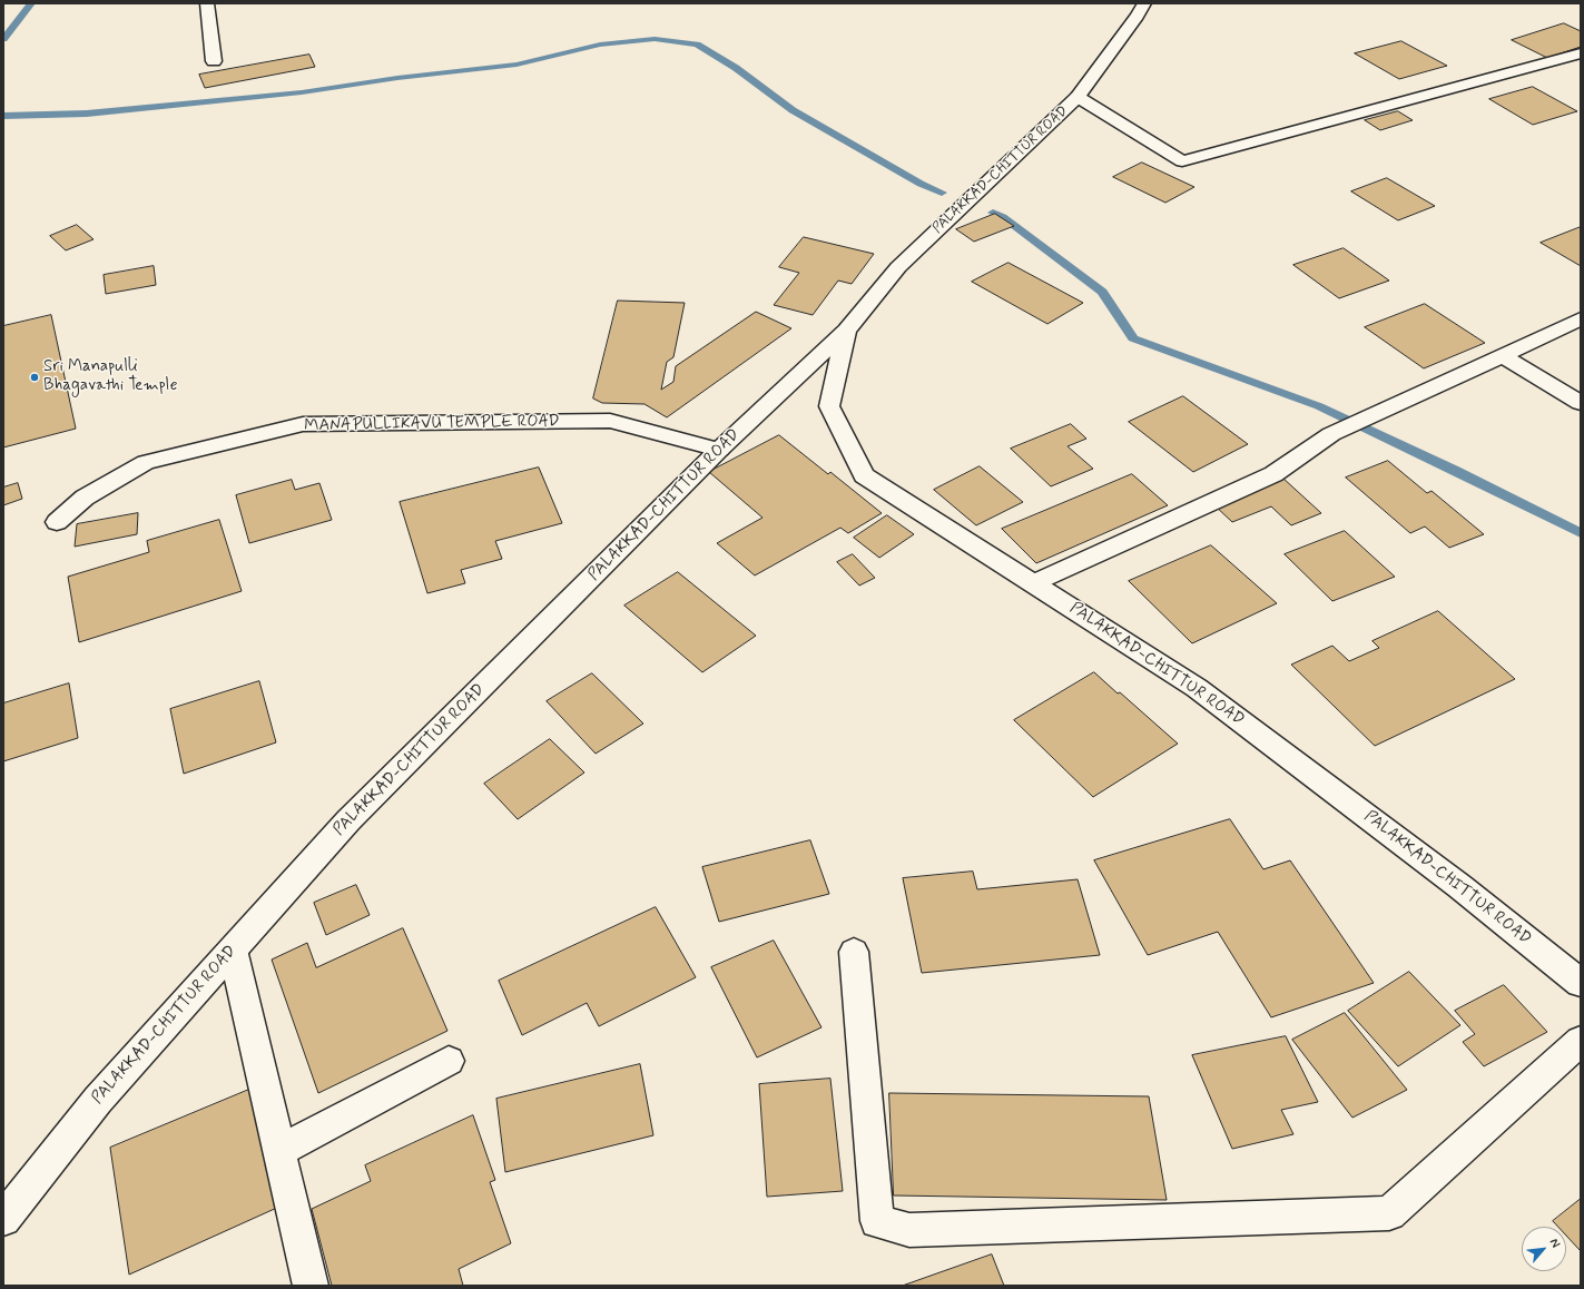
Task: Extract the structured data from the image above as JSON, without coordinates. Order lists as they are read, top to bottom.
{
  "streets": {
    "street": ["PALAKKAD-CHITTUR ROAD", "MANAPULLIKAVU TEMPLE ROAD"]
  },
  "crossings": [
    ["PALAKKAD-CHITTUR ROAD", "MANAPULLIKAVU TEMPLE ROAD"]
  ],
  "places": ["Sri Manapulli Bhagavathi Temple"],
  "north": "top right"
}
